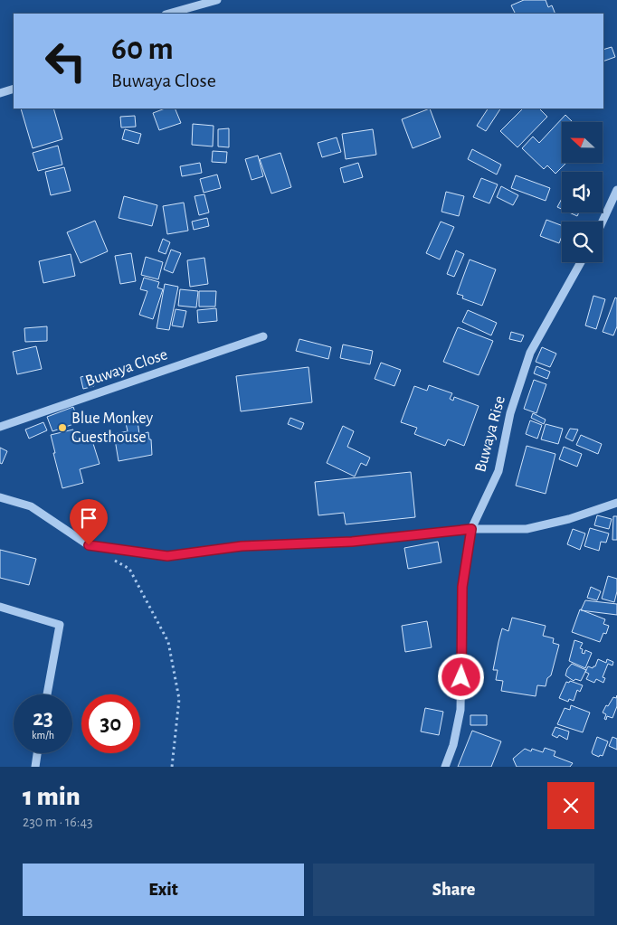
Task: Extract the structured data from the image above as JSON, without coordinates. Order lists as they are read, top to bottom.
{
  "streets": {
    "street": ["Buwaya Close", "Buwaya Rise"]
  },
  "places": ["Blue Monkey Guesthouse"],
  "north": "left",
  "page": {
    "turn": ["60 m", "Buwaya Close"],
    "speed": "23 km/h",
    "limit": "30",
    "heading": ["1 min", "230 m · 16:43"],
    "buttons": ["Exit", "Share"]
  }
}
